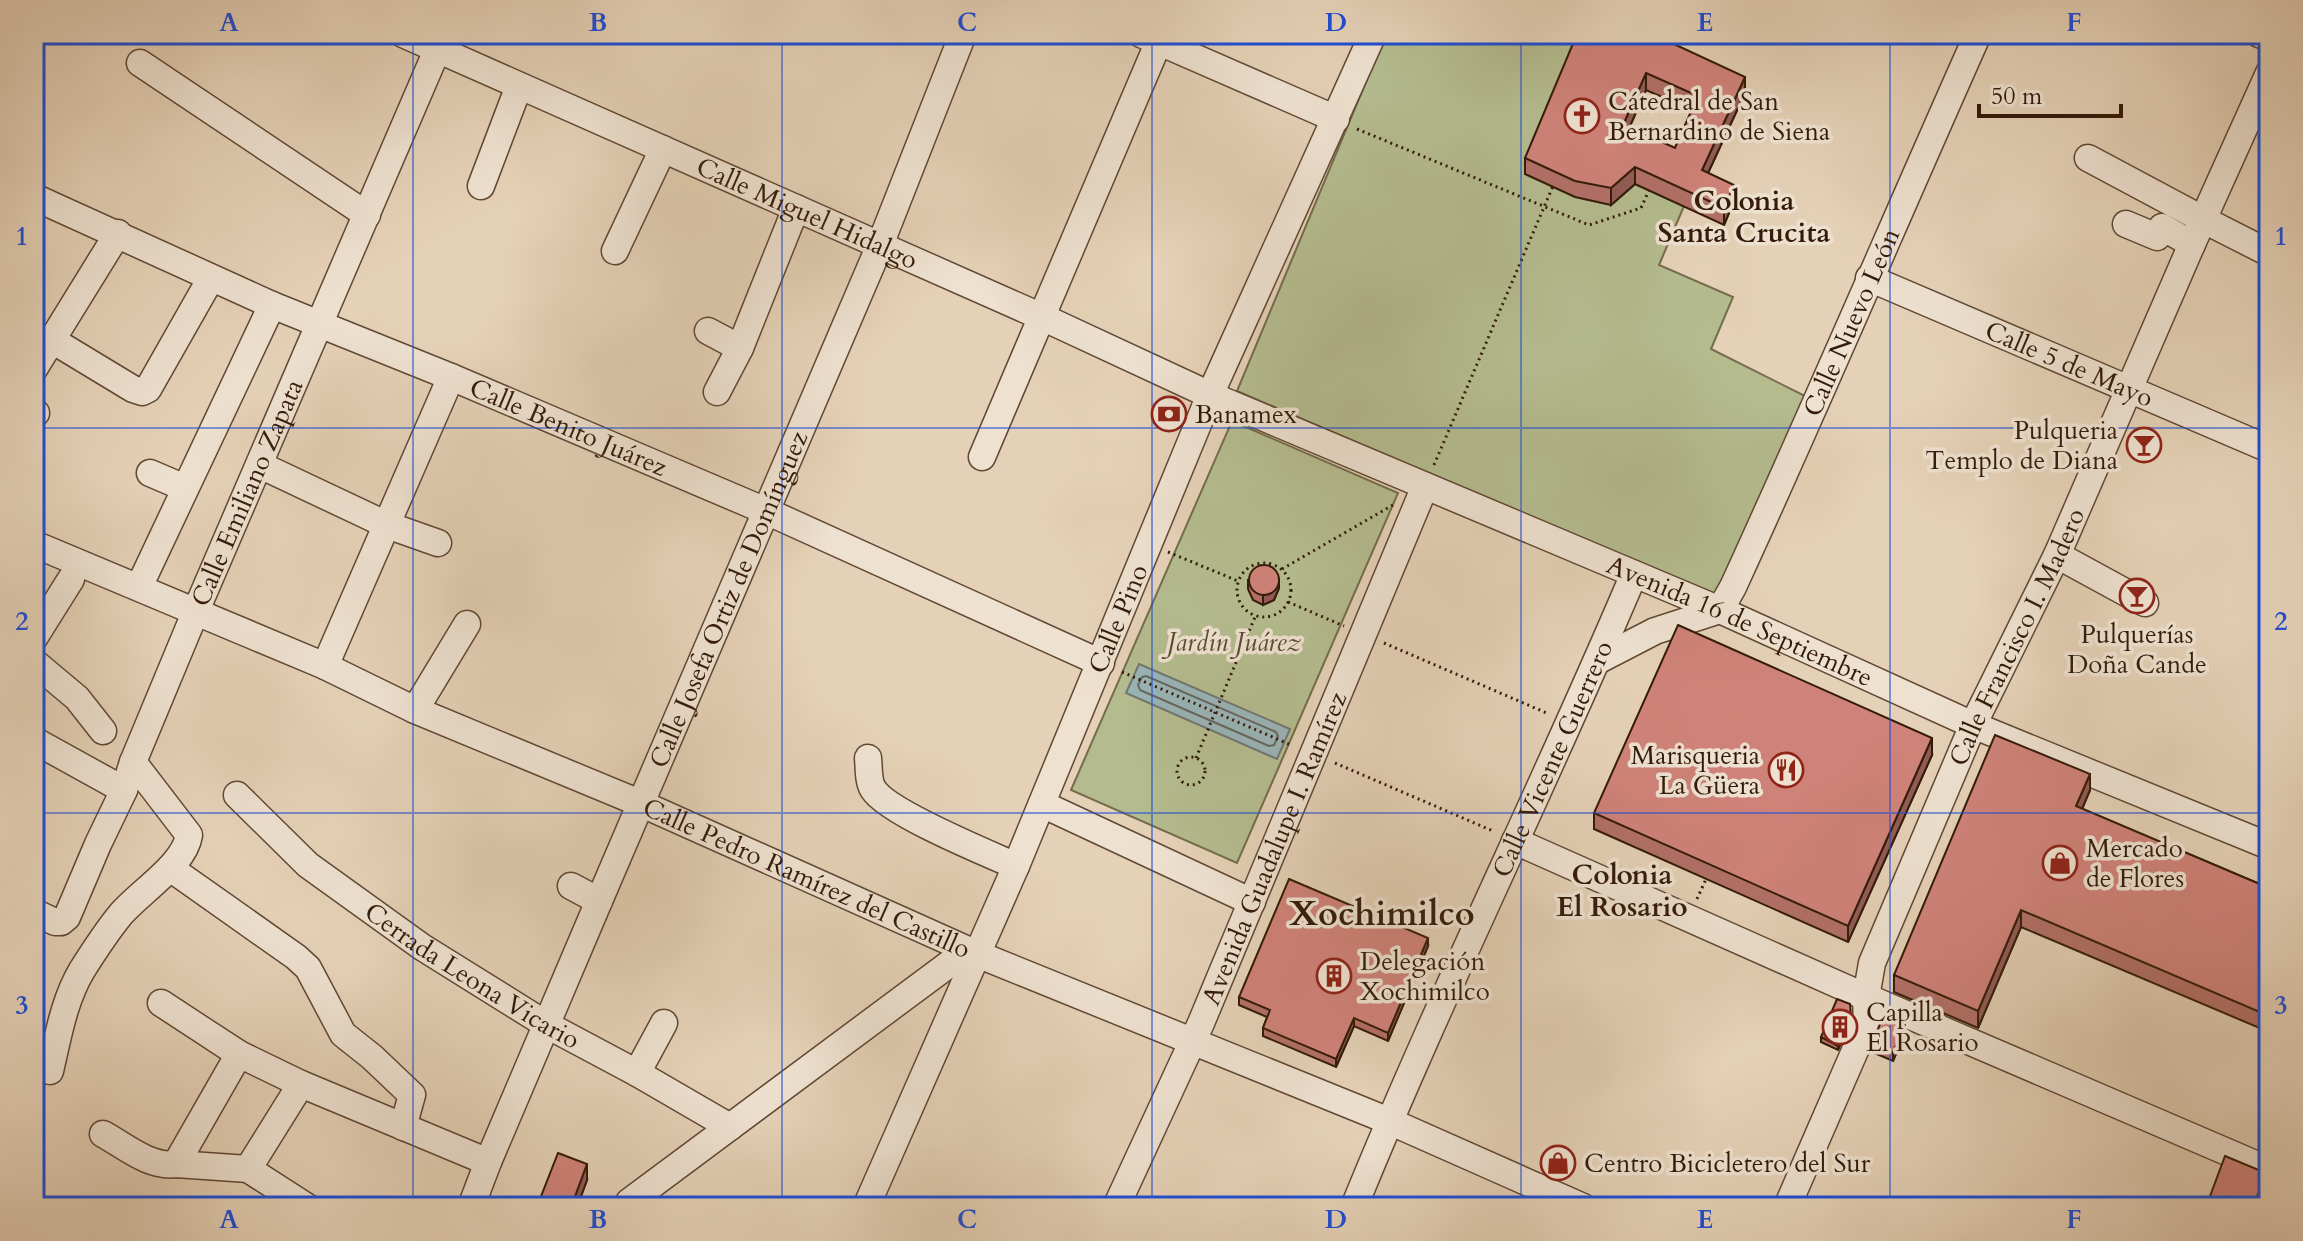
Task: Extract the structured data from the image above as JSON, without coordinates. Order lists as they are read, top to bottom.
{
  "streets": {
    "street": [
      "Calle Miguel Hidalgo",
      "Calle Nuevo León",
      "Calle 5 de Mayo",
      "Calle Benito Juárez",
      "Calle Emiliano Zapata",
      "Calle Josefa Ortiz de Domínguez",
      "Calle Pino",
      "Avenida 16 de Septiembre",
      "Calle Francisco I. Madero",
      "Calle Vicente Guerrero",
      "Avenida Guadalupe I. Ramírez",
      "Calle Pedro Ramírez del Castillo",
      "Cerrada Leona Vicario"
    ]
  },
  "crossings": [
    ["Calle Miguel Hidalgo", "Calle Emiliano Zapata"],
    ["Calle Miguel Hidalgo", "Calle Josefa Ortiz de Domínguez"],
    ["Calle Miguel Hidalgo", "Calle Pino"],
    ["Calle Miguel Hidalgo", "Avenida 16 de Septiembre"],
    ["Calle Nuevo León", "Calle 5 de Mayo"],
    ["Calle Nuevo León", "Avenida 16 de Septiembre"],
    ["Calle 5 de Mayo", "Calle Francisco I. Madero"],
    ["Calle Benito Juárez", "Calle Emiliano Zapata"],
    ["Calle Benito Juárez", "Calle Josefa Ortiz de Domínguez"],
    ["Calle Benito Juárez", "Calle Pino"],
    ["Calle Emiliano Zapata", "Calle Pedro Ramírez del Castillo"],
    ["Calle Josefa Ortiz de Domínguez", "Calle Pedro Ramírez del Castillo"],
    ["Calle Josefa Ortiz de Domínguez", "Cerrada Leona Vicario"],
    ["Calle Pino", "Avenida 16 de Septiembre"],
    ["Calle Pino", "Calle Pedro Ramírez del Castillo"],
    ["Avenida 16 de Septiembre", "Calle Francisco I. Madero"],
    ["Avenida 16 de Septiembre", "Calle Vicente Guerrero"],
    ["Avenida 16 de Septiembre", "Avenida Guadalupe I. Ramírez"],
    ["Calle Vicente Guerrero", "Calle Pedro Ramírez del Castillo"],
    ["Avenida Guadalupe I. Ramírez", "Calle Pedro Ramírez del Castillo"]
  ],
  "districts": ["Colonia Santa Crucita", "Colonia El Rosario", "Xochimilco"],
  "parks": ["Jardín Juárez"],
  "places": {
    "church": ["Cátedral de San Bernardino de Siena"],
    "bank": ["Banamex"],
    "bar": ["Pulqueria Templo de Diana", "Pulquerías Doña Cande"],
    "restaurant": ["Marisqueria La Güera"],
    "shop": ["Mercado de Flores", "Centro Bicicletero del Sur"],
    "building": ["Delegación Xochimilco", "Capilla El Rosario"]
  },
  "scale_bar": "50 m",
  "grid": {
    "columns": [
      "A",
      "B",
      "C",
      "D",
      "E",
      "F"
    ],
    "rows": ["1", "2", "3"]
  }
}
